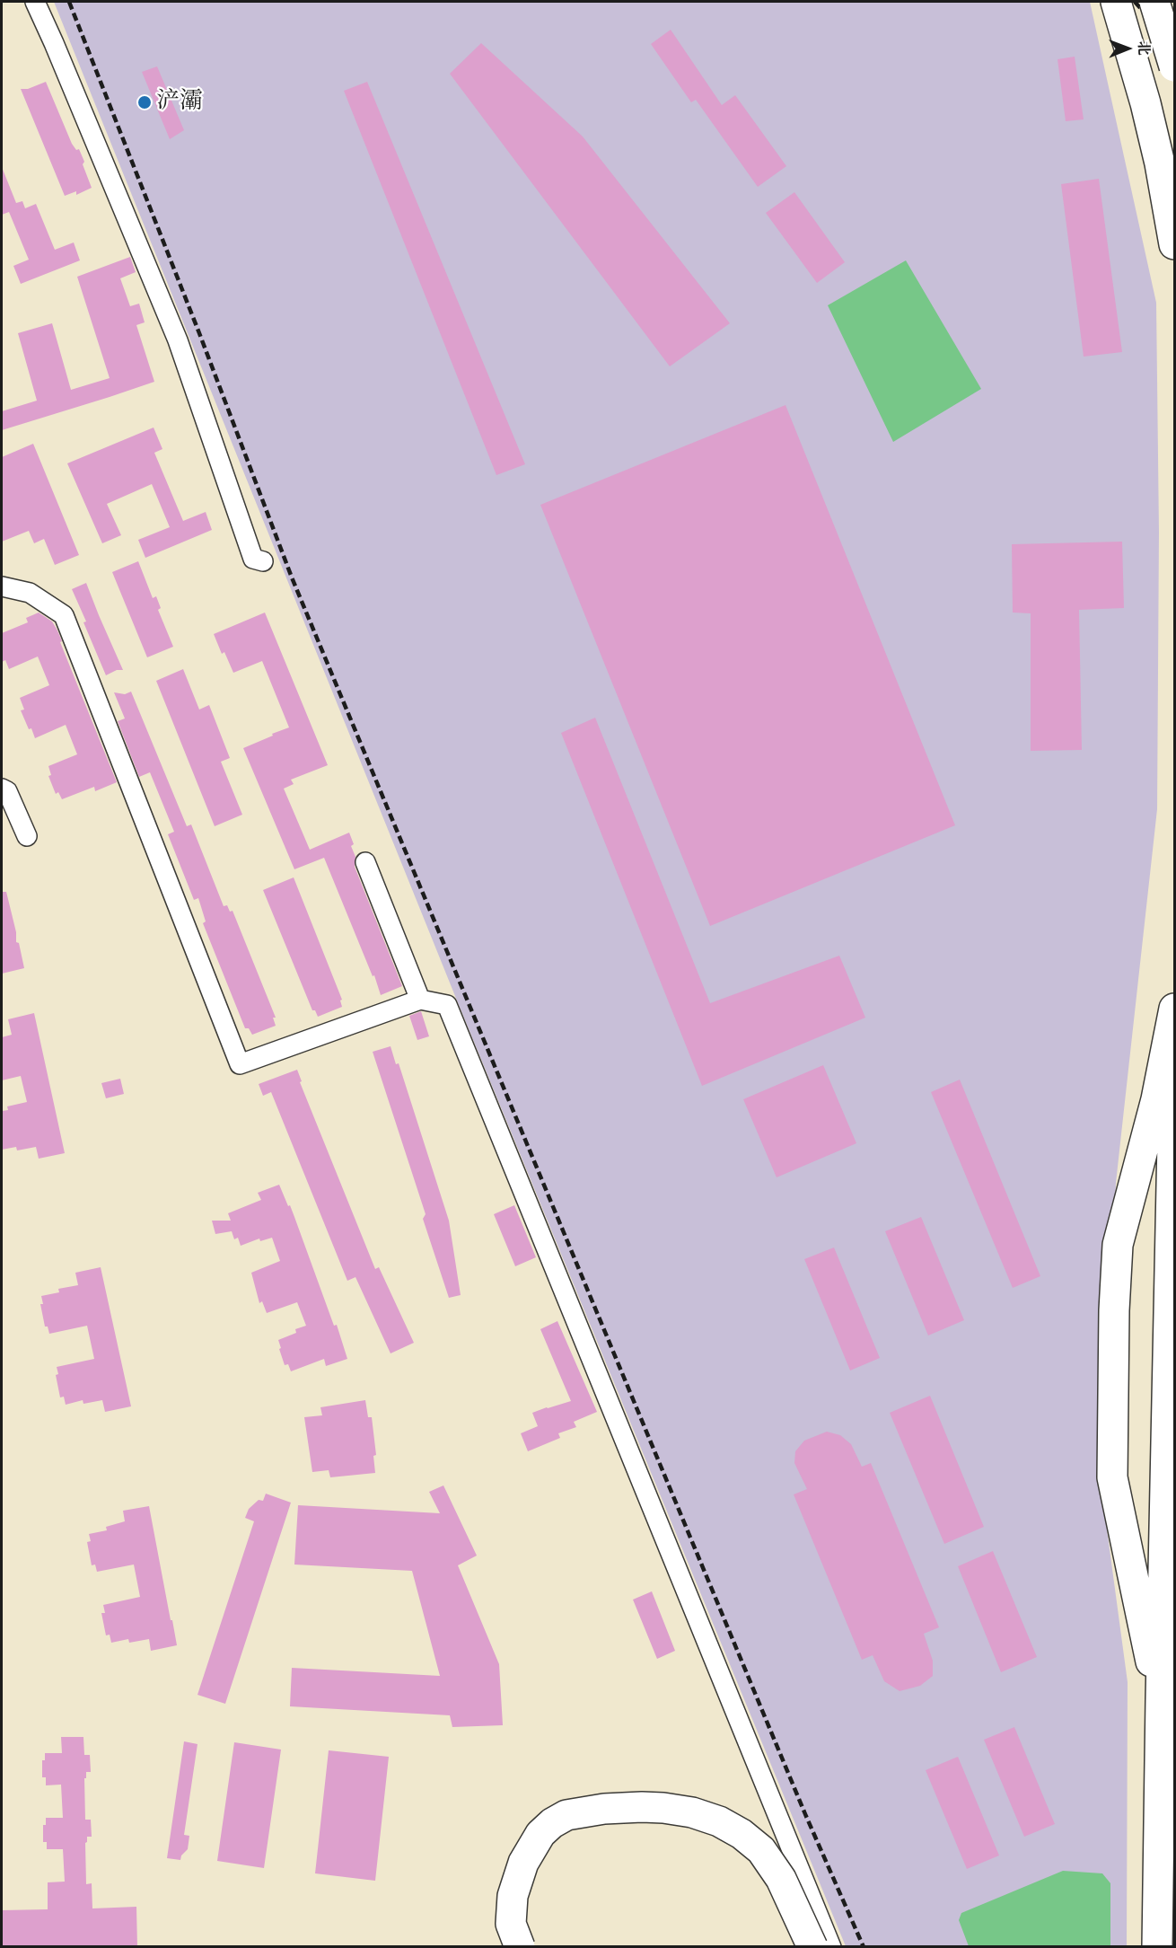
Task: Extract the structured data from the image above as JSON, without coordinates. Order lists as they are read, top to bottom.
{
  "places": ["浐灞"],
  "north": "right"
}
